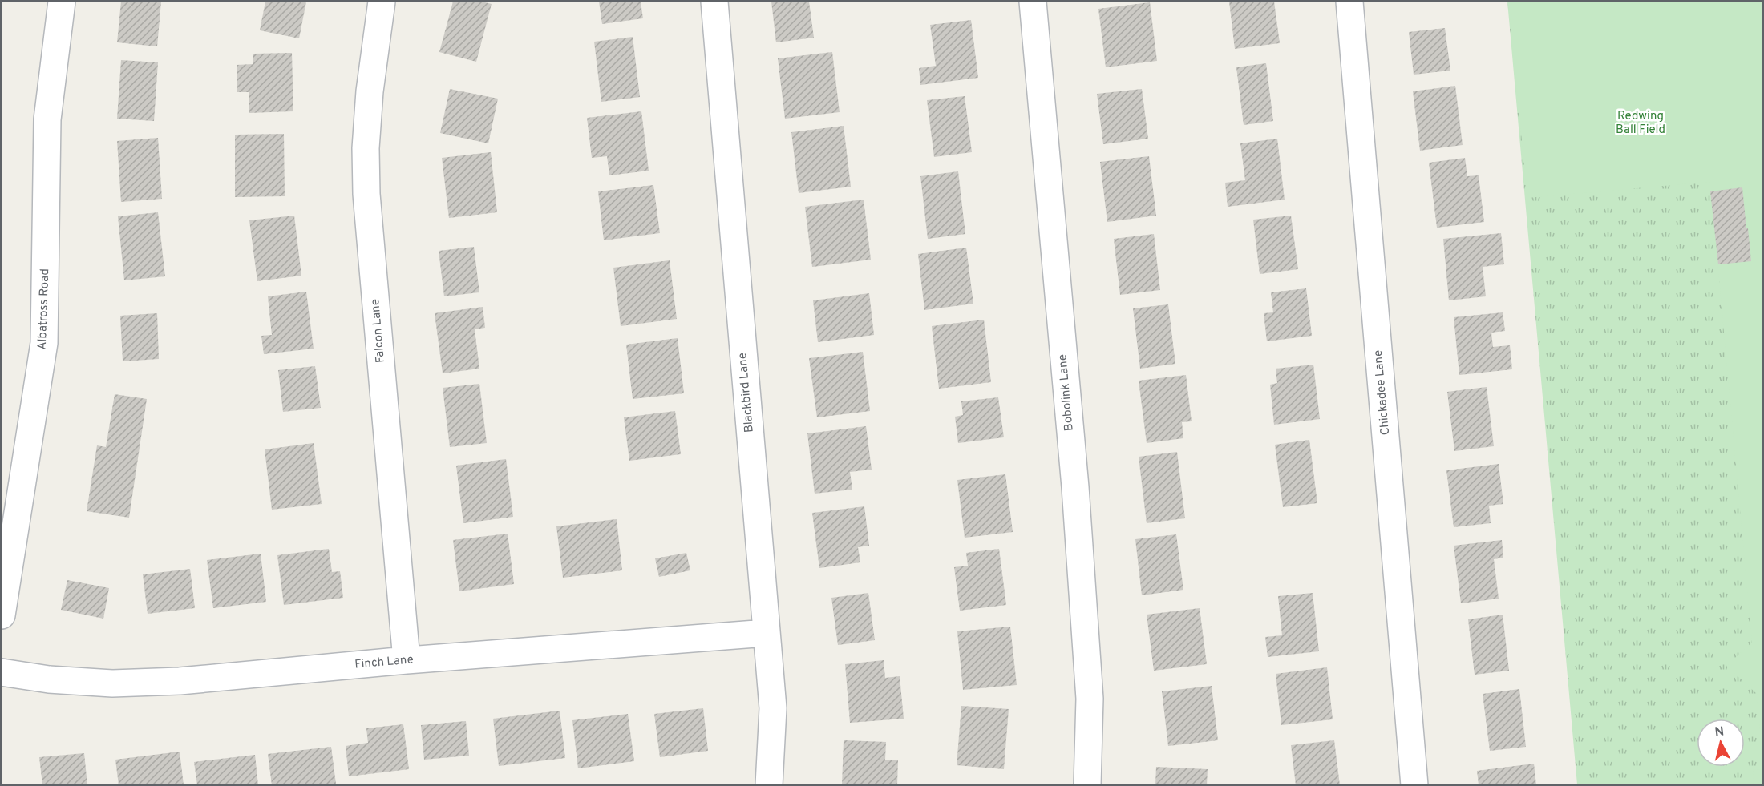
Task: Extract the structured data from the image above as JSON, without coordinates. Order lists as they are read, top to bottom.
{
  "streets": {
    "street": [
      "Albatross Road",
      "Falcon Lane",
      "Blackbird Lane",
      "Bobolink Lane",
      "Chickadee Lane",
      "Finch Lane"
    ]
  },
  "crossings": [
    ["Falcon Lane", "Finch Lane"],
    ["Blackbird Lane", "Finch Lane"]
  ],
  "parks": ["Redwing Ball Field"],
  "north": "top"
}
